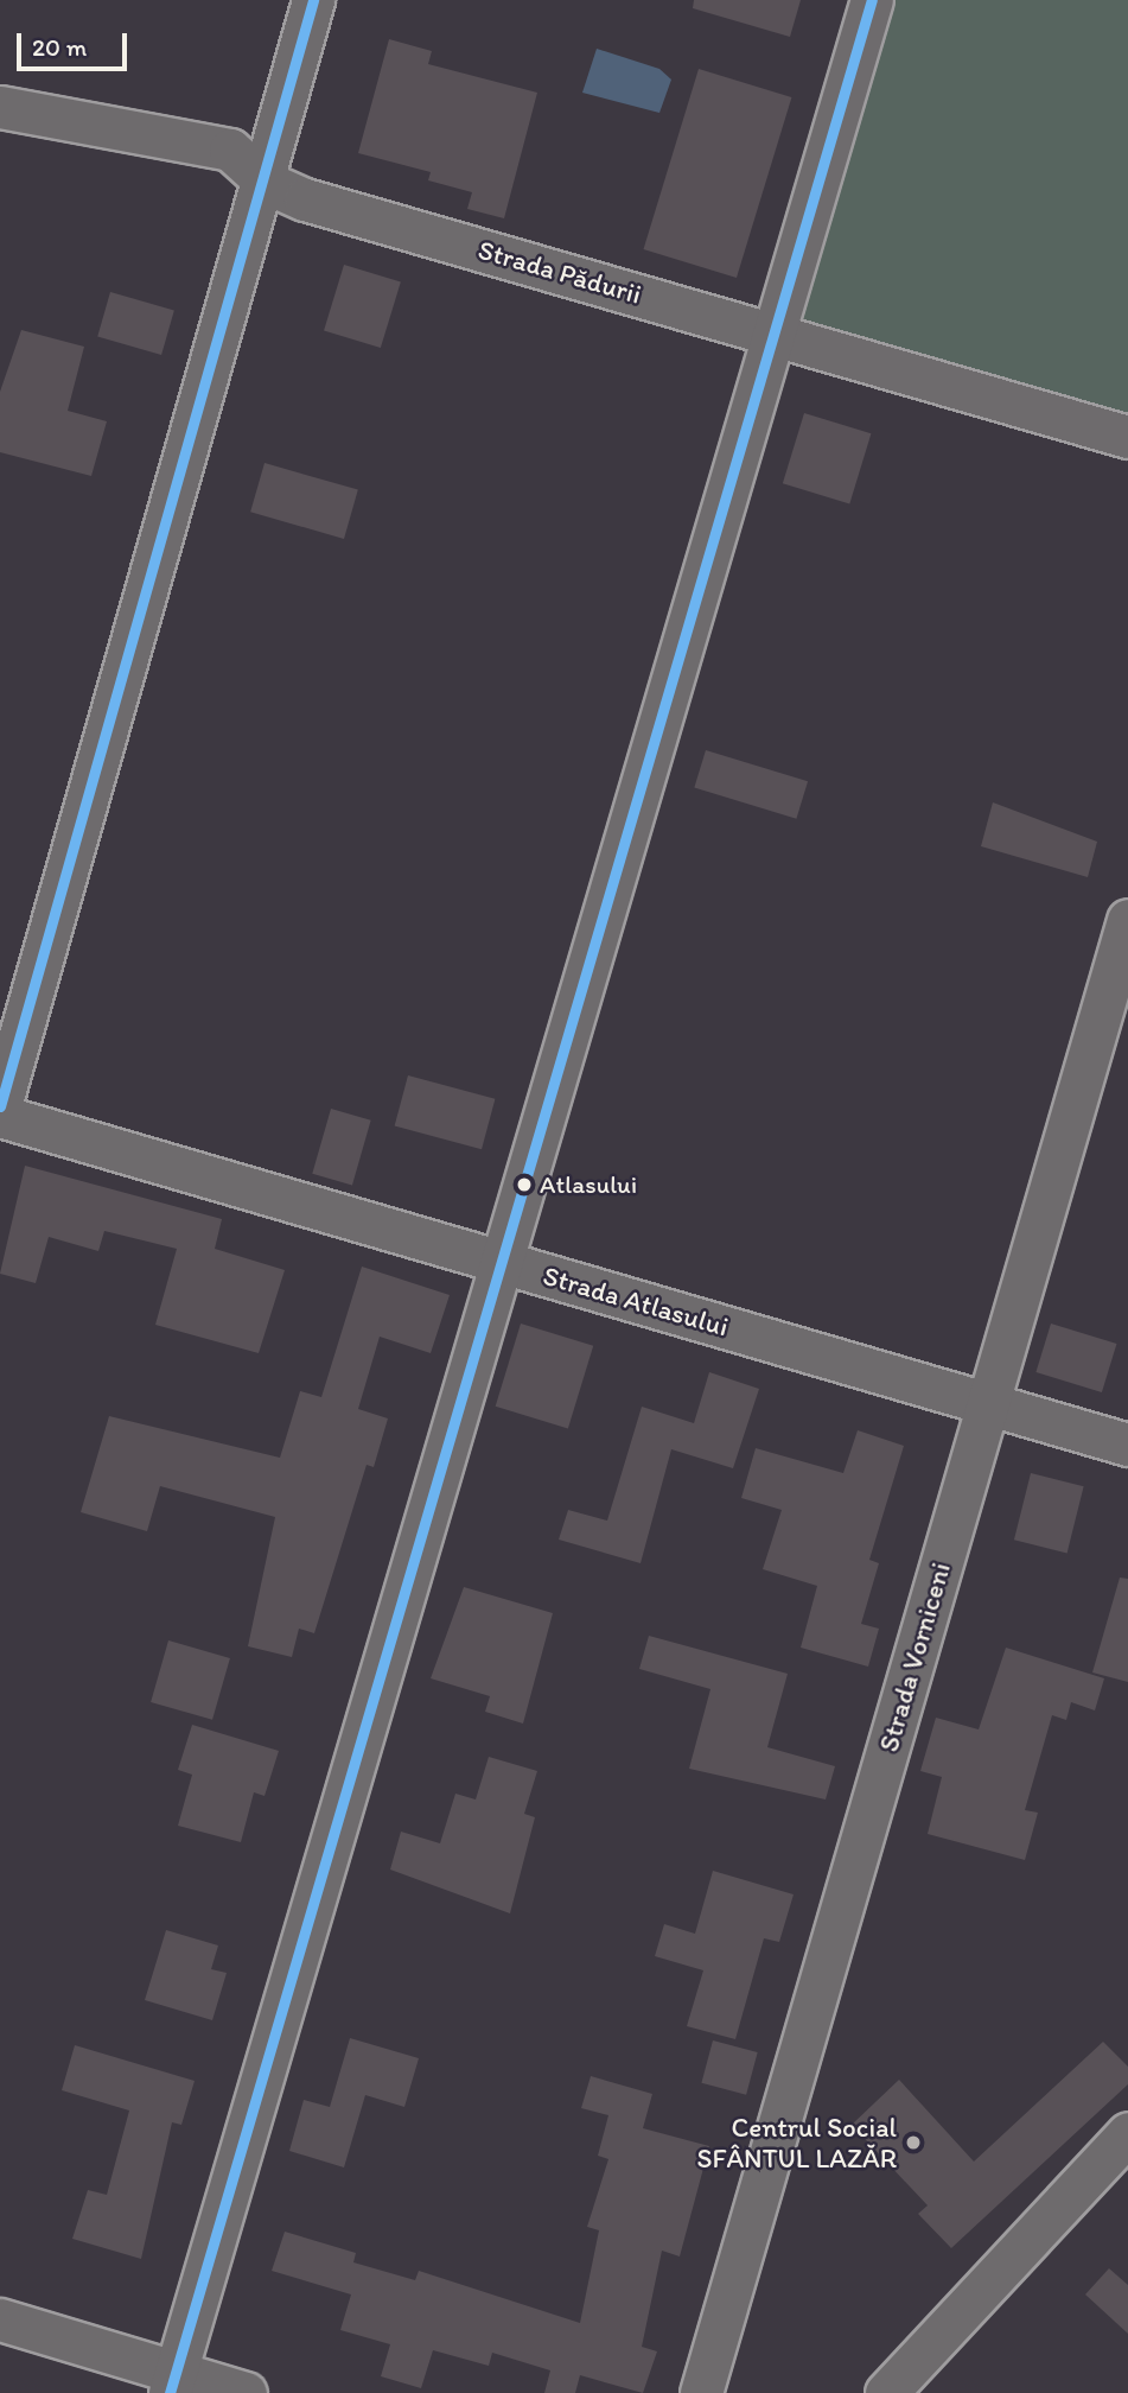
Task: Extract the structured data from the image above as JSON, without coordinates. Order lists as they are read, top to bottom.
{
  "streets": {
    "street": ["Strada Pădurii", "Strada Atlasului", "Strada Vorniceni"]
  },
  "crossings": [
    ["Strada Atlasului", "Strada Vorniceni"]
  ],
  "places": ["Atlasului", "Centrul Social SFÂNTUL LAZĂR"],
  "scale_bar": "20 m"
}
